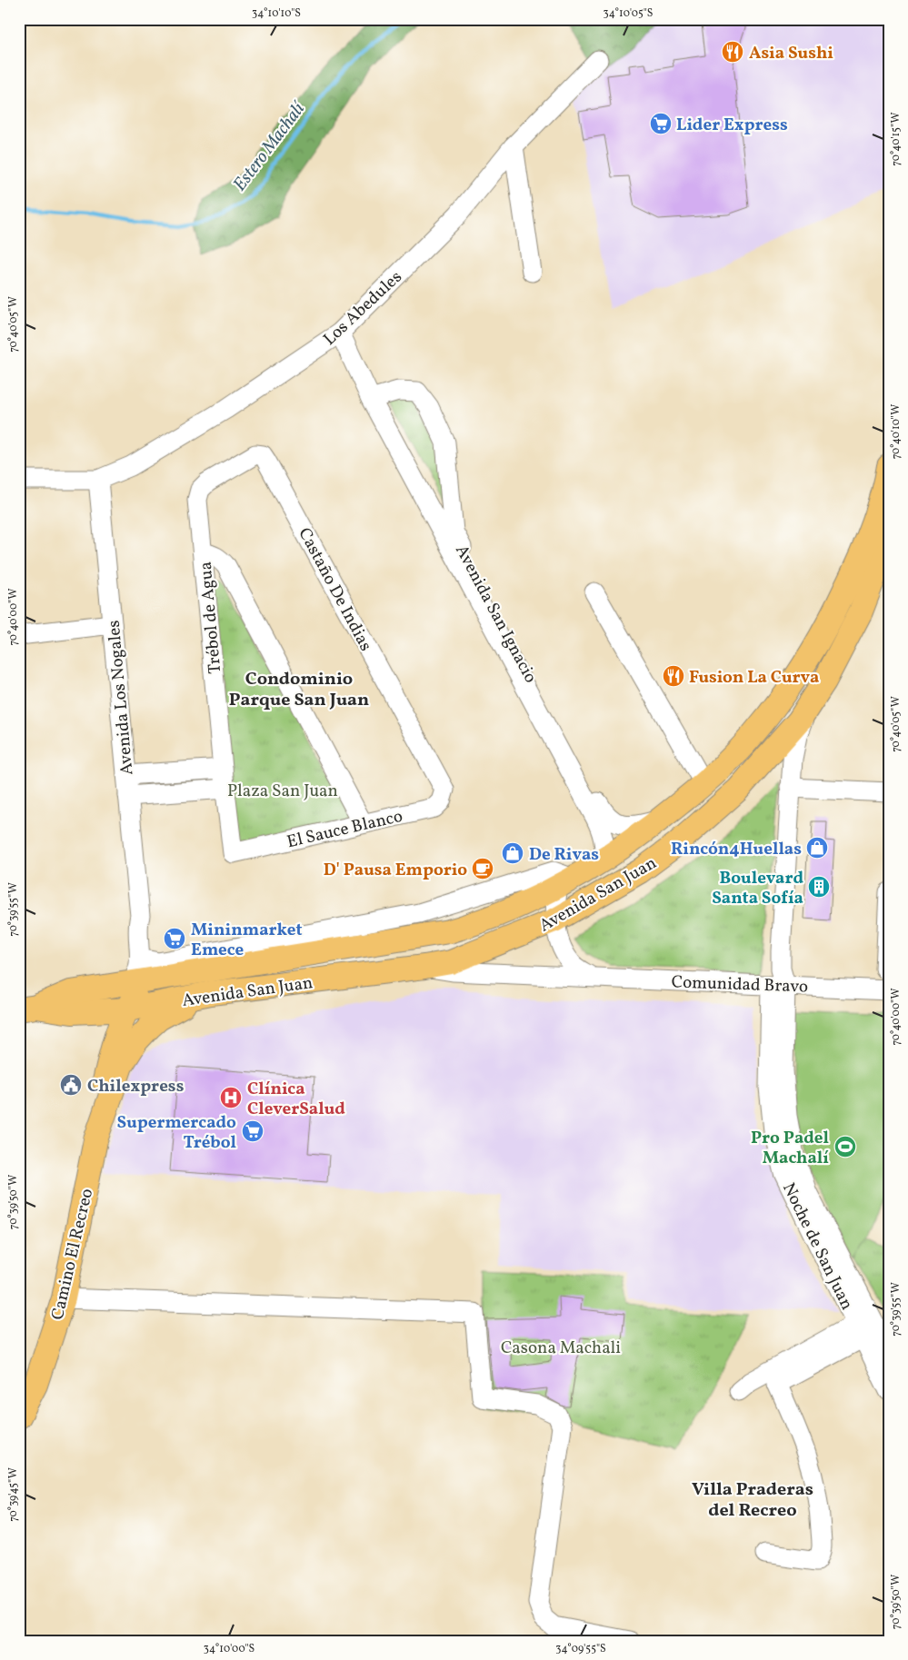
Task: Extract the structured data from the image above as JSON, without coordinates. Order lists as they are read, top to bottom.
{
  "streets": {
    "main road": ["Avenida San Juan", "Camino El Recreo"],
    "street": [
      "Los Abedules",
      "Castaño De Indias",
      "Avenida San Ignacio",
      "Trébol de Agua",
      "Avenida Los Nogales",
      "El Sauce Blanco",
      "Comunidad Bravo",
      "Noche de San Juan"
    ]
  },
  "crossings": [
    ["Los Abedules", "Avenida San Ignacio"],
    ["Los Abedules", "Avenida Los Nogales"],
    ["Castaño De Indias", "Trébol de Agua"],
    ["Castaño De Indias", "El Sauce Blanco"],
    ["Avenida San Ignacio", "Avenida San Juan"],
    ["Trébol de Agua", "El Sauce Blanco"],
    ["Avenida Los Nogales", "Avenida San Juan"],
    ["Avenida Los Nogales", "Camino El Recreo"],
    ["Avenida San Juan", "Comunidad Bravo"],
    ["Avenida San Juan", "Noche de San Juan"],
    ["Avenida San Juan", "Camino El Recreo"],
    ["Comunidad Bravo", "Noche de San Juan"]
  ],
  "districts": ["Condominio Parque San Juan", "Villa Praderas del Recreo"],
  "water": ["Estero Machalí"],
  "parks": ["Plaza San Juan", "Casona Machali"],
  "places": {
    "restaurant": ["Asia Sushi", "Fusion La Curva"],
    "supermarket": ["Lider Express", "Mininmarket Emece", "Supermercado Trébol"],
    "shop": ["Rincón4Huellas", "De Rivas"],
    "cafe": ["D' Pausa Emporio"],
    "building": ["Boulevard Santa Sofía"],
    "public building": ["Chilexpress"],
    "hospital": ["Clínica CleverSalud"],
    "sports": ["Pro Padel Machalí"]
  },
  "coordinates": [
    "34°10'10\"S",
    "34°10'05\"S",
    "70°40'15\"W",
    "70°40'05\"W",
    "70°40'10\"W",
    "70°40'00\"W",
    "70°39'55\"W",
    "70°39'50\"W",
    "70°39'45\"W",
    "34°10'00\"S",
    "34°09'55\"S"
  ]
}
